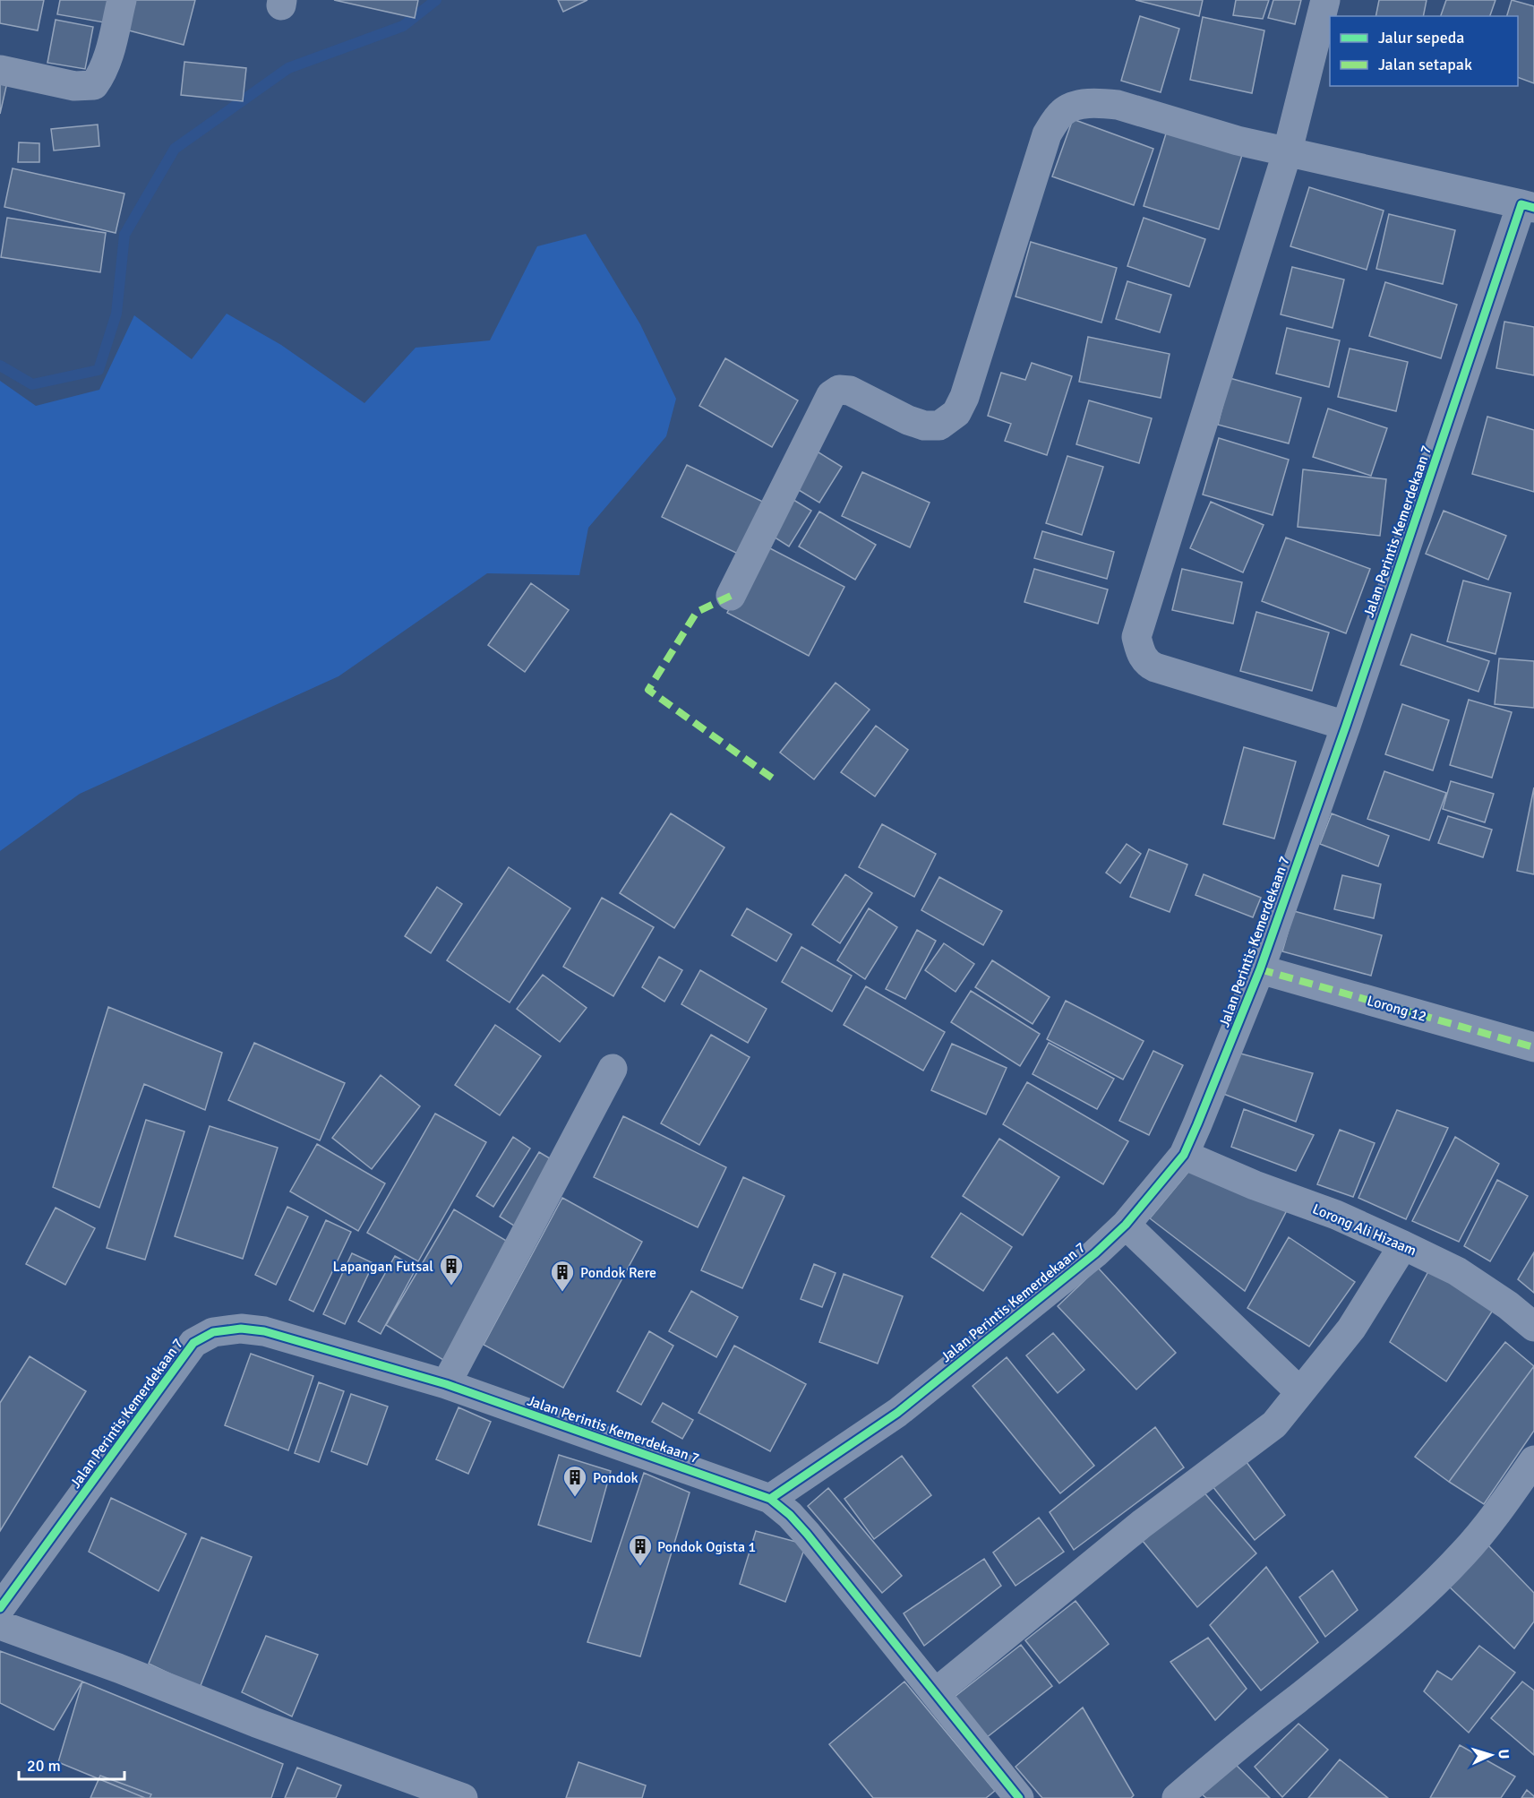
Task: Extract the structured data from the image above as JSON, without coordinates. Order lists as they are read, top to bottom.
{
  "streets": {
    "street": ["Jalan Perintis Kemerdekaan 7", "Lorong 12", "Lorong Ali Hizaam"]
  },
  "crossings": [
    ["Jalan Perintis Kemerdekaan 7", "Lorong 12"],
    ["Jalan Perintis Kemerdekaan 7", "Lorong Ali Hizaam"]
  ],
  "places": {
    "building": [
      "Lapangan Futsal",
      "Pondok Rere",
      "Pondok",
      "Pondok Ogista 1"
    ]
  },
  "legend": ["Jalur sepeda", "Jalan setapak"],
  "scale_bar": "20 m",
  "north": "right"
}
